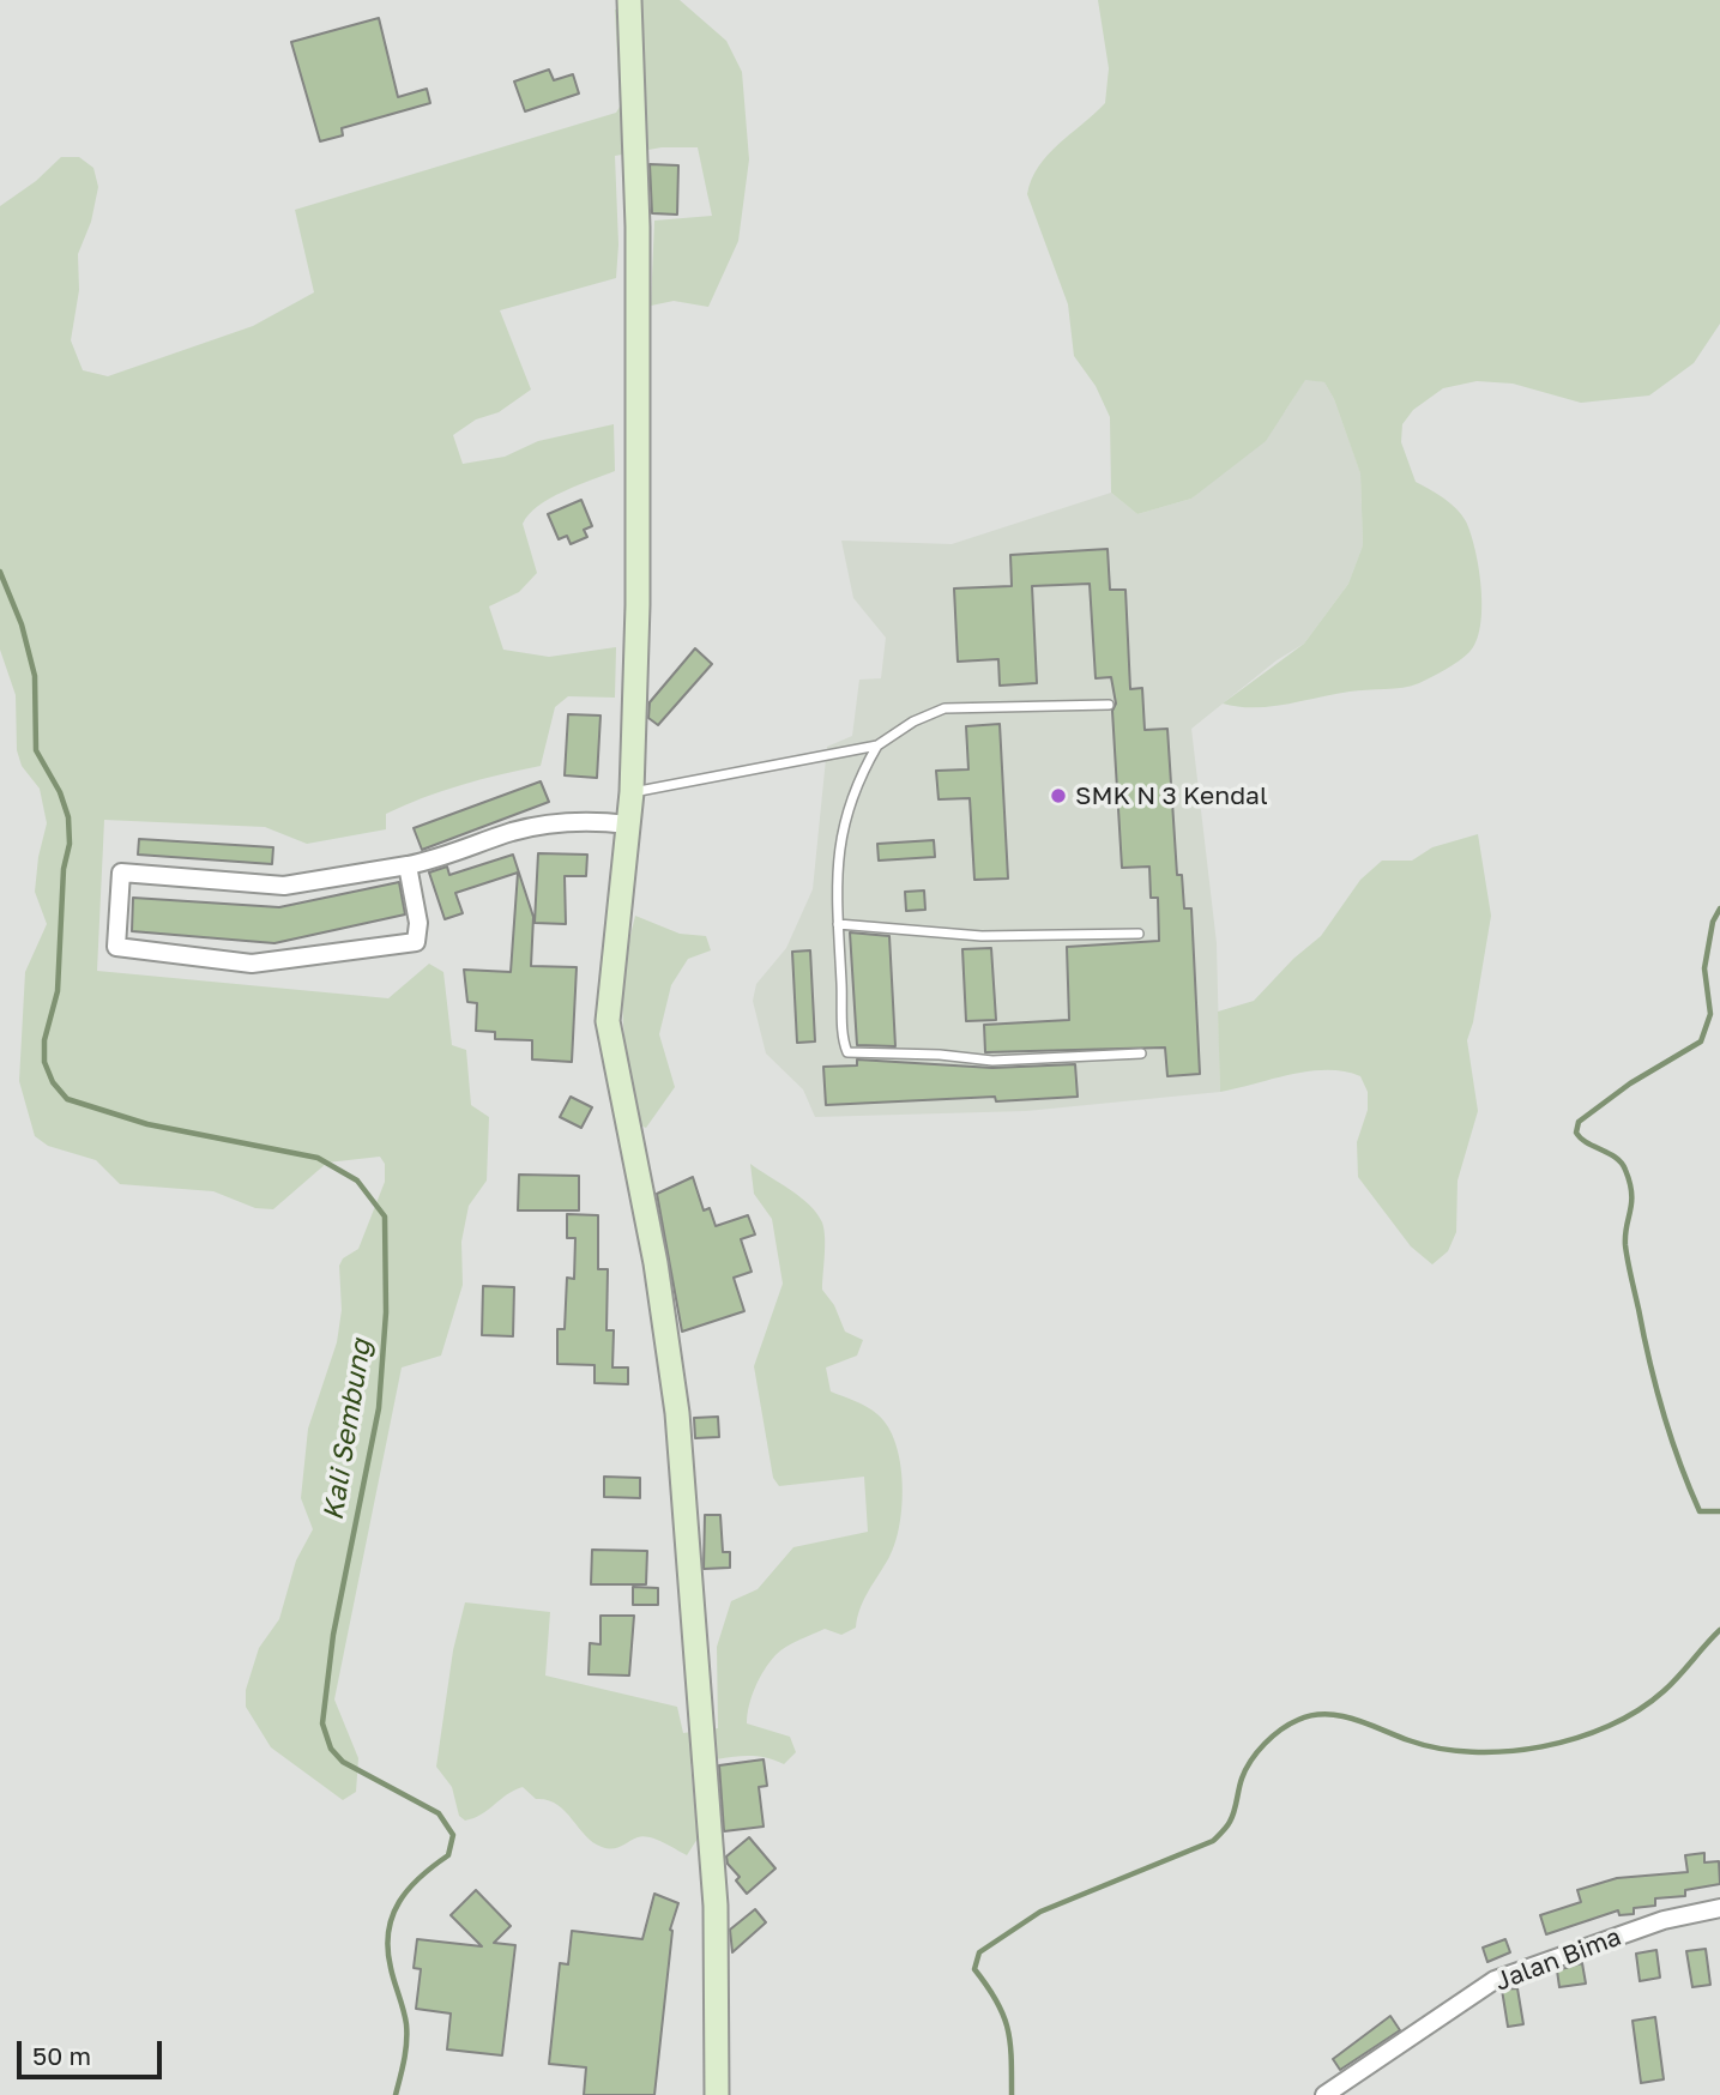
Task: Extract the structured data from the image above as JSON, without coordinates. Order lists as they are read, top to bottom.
{
  "streets": {
    "street": ["Jalan Bima"]
  },
  "water": ["Kali Sembung"],
  "places": ["SMK N 3 Kendal"],
  "scale_bar": "50 m"
}
